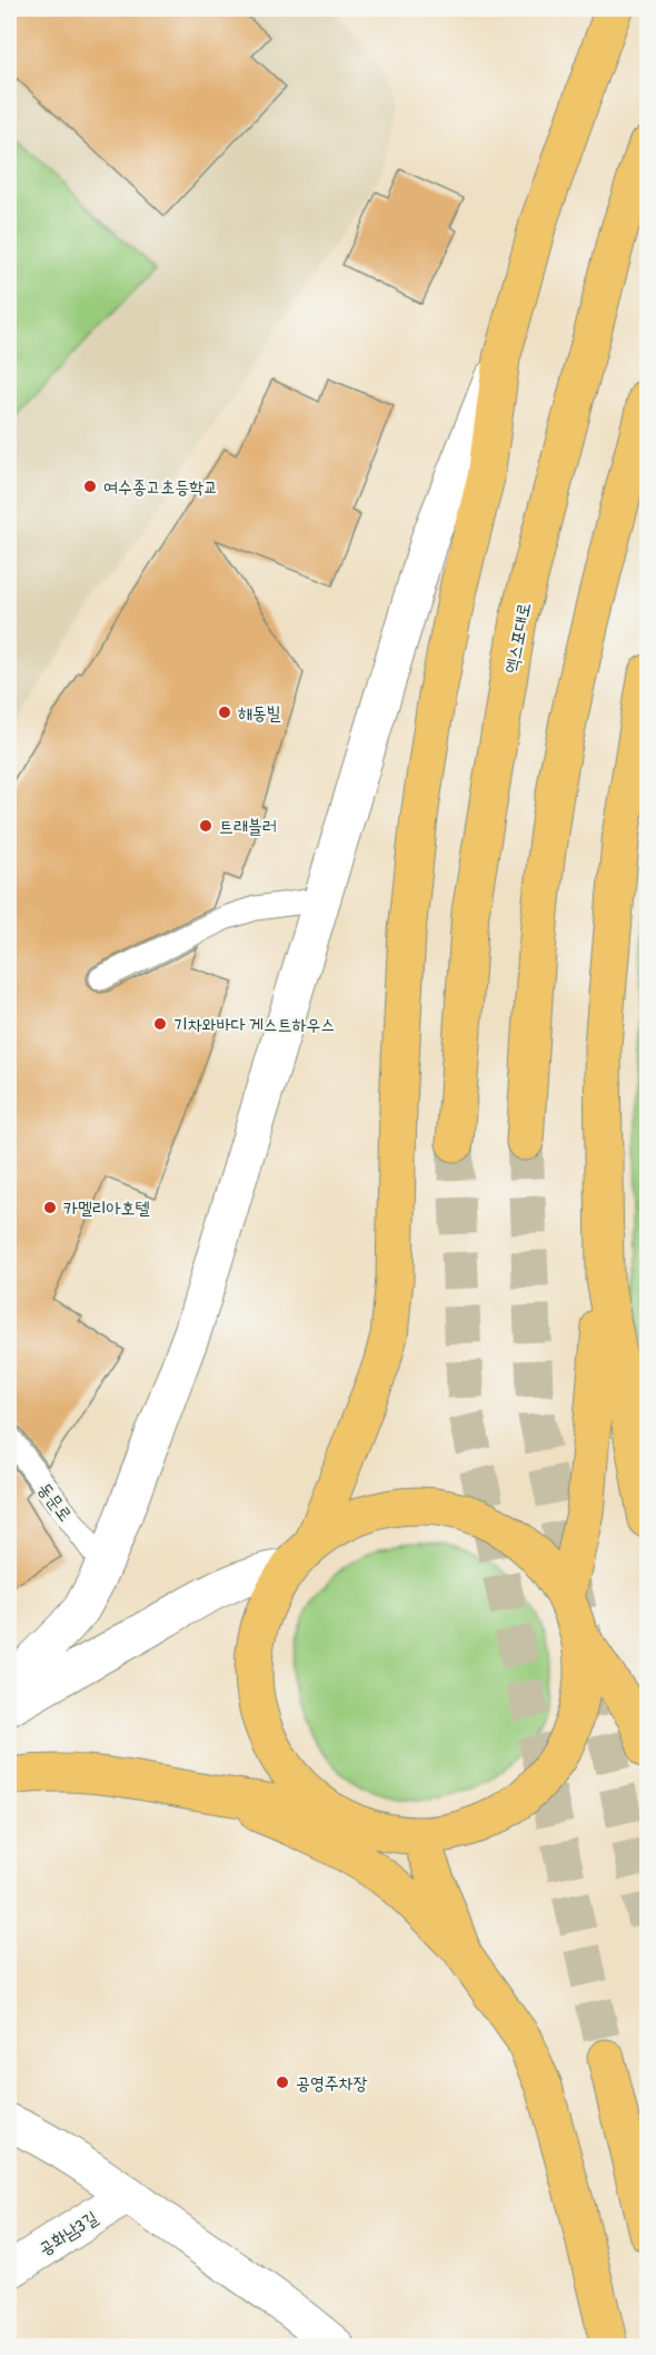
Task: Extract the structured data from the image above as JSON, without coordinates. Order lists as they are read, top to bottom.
{
  "streets": {
    "main road": ["엑스포대로"],
    "street": ["공화남3길"],
    "lane": ["동문로"]
  },
  "places": [
    "여수종고초등학교",
    "해동빌",
    "트래블러",
    "기차와바다 게스트하우스",
    "카멜리아호텔",
    "공영주차장"
  ]
}
